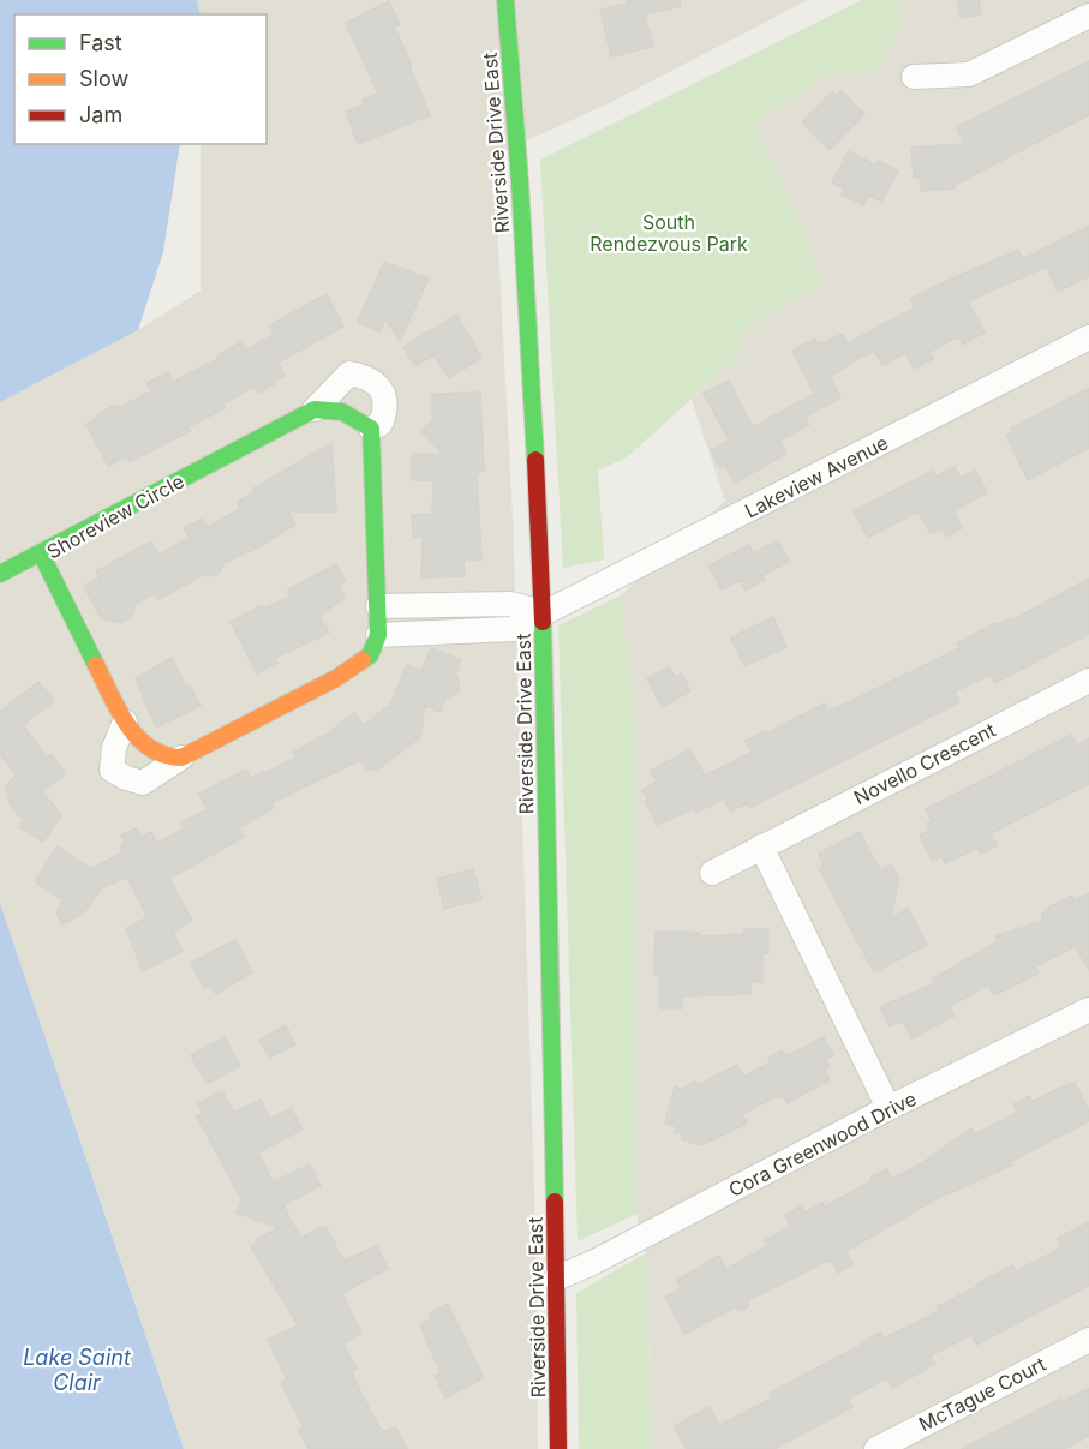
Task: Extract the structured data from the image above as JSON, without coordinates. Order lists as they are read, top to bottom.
{
  "streets": {
    "main road": ["Riverside Drive East", "Shoreview Circle"],
    "street": [
      "Lakeview Avenue",
      "Novello Crescent",
      "Cora Greenwood Drive",
      "McTague Court"
    ]
  },
  "crossings": [
    ["Riverside Drive East", "Lakeview Avenue"],
    ["Riverside Drive East", "Cora Greenwood Drive"]
  ],
  "water": ["Lake Saint Clair"],
  "parks": ["South Rendezvous Park"],
  "legend": ["Fast", "Slow", "Jam"]
}
